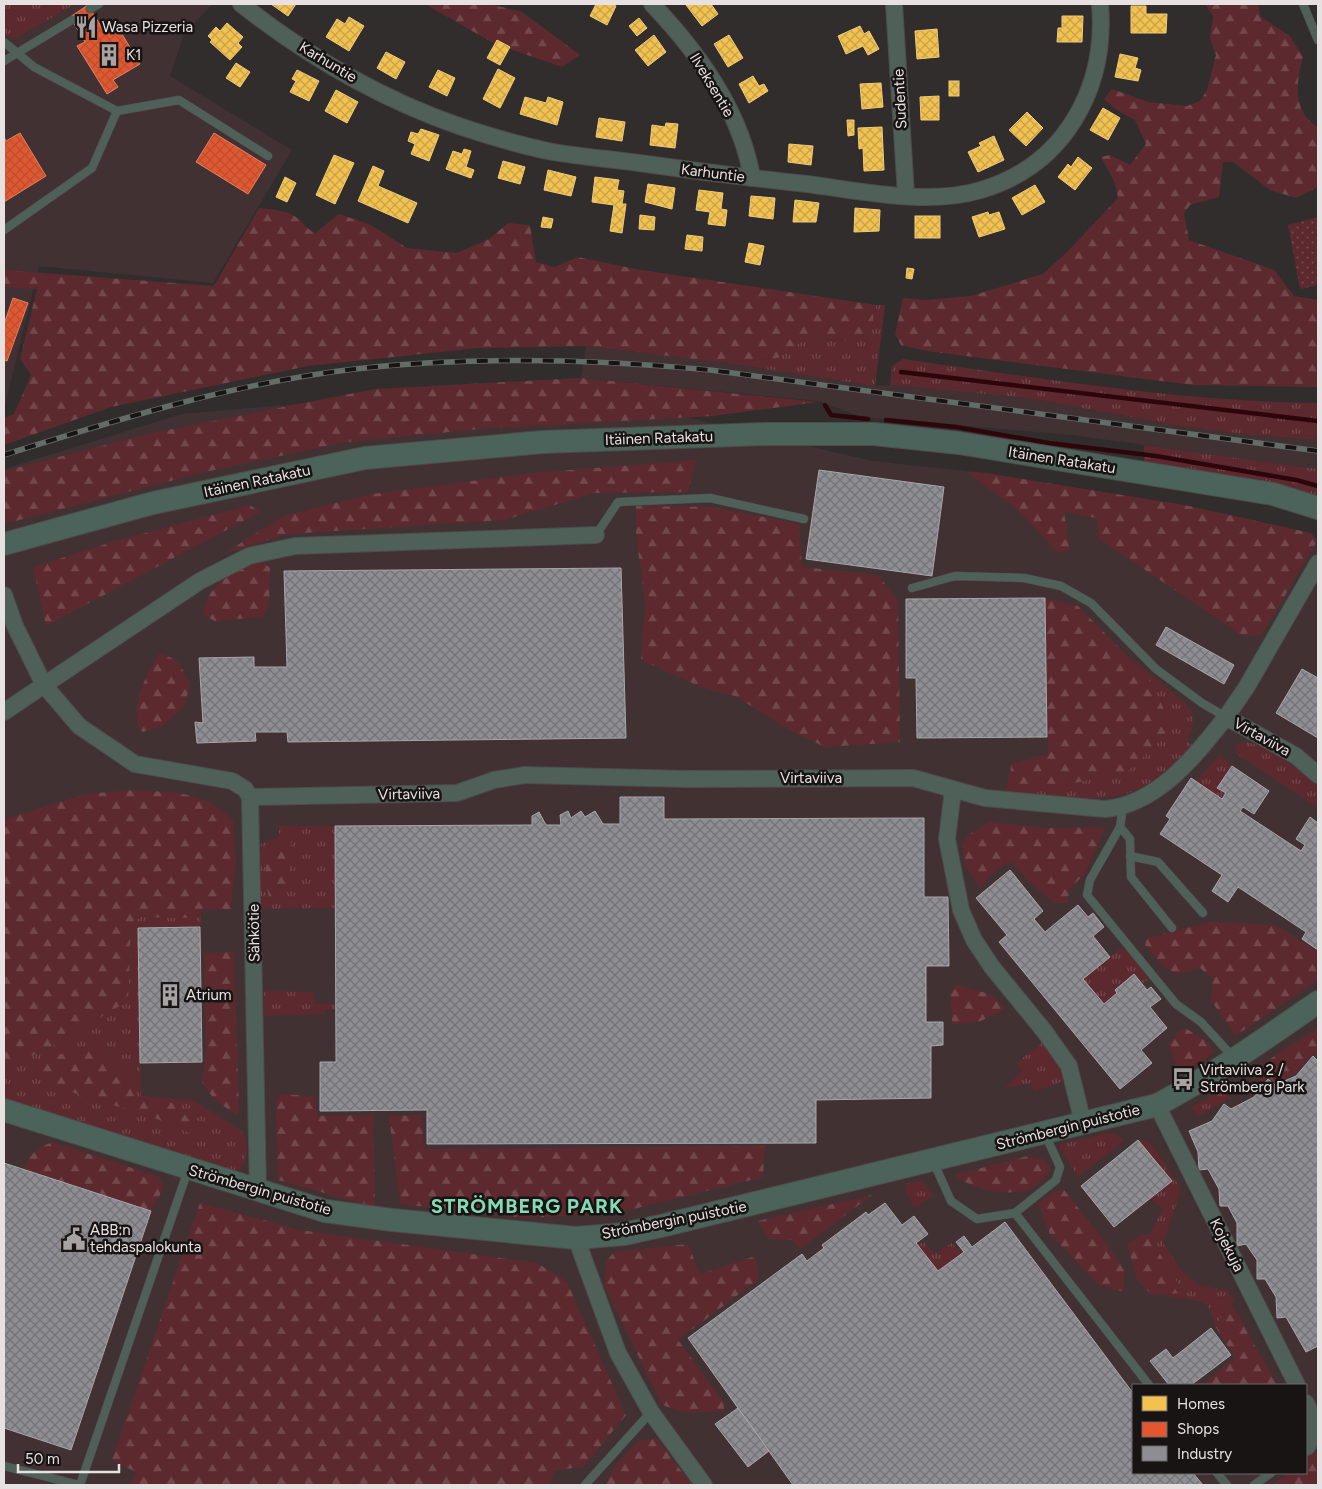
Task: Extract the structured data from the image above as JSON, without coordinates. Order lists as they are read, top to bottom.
{
  "streets": {
    "street": [
      "Karhuntie",
      "Ilveksentie",
      "Sudentie",
      "Itäinen Ratakatu",
      "Virtaviiva",
      "Sähkötie",
      "Strömbergin puistotie",
      "Kojekuja"
    ]
  },
  "crossings": [
    ["Karhuntie", "Ilveksentie"],
    ["Karhuntie", "Sudentie"],
    ["Virtaviiva", "Sähkötie"],
    ["Sähkötie", "Strömbergin puistotie"],
    ["Strömbergin puistotie", "Kojekuja"]
  ],
  "districts": ["STRÖMBERG PARK"],
  "places": {
    "restaurant": ["Wasa Pizzeria"],
    "building": ["K1", "Atrium"],
    "bus stop": ["Virtaviiva 2 / Strömberg Park"],
    "public building": ["ABB:n tehdaspalokunta"]
  },
  "legend": ["Homes", "Shops", "Industry"],
  "scale_bar": "50 m"
}
